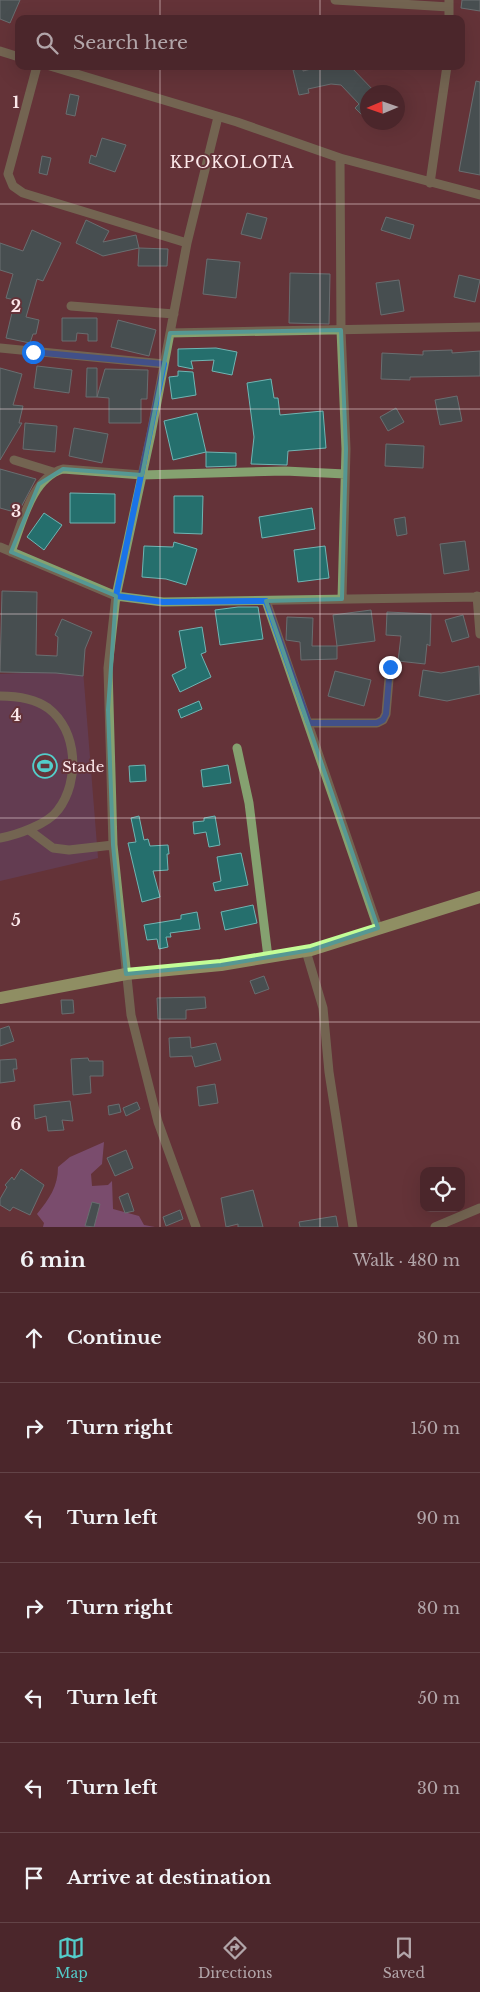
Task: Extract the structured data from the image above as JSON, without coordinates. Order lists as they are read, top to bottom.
{
  "districts": ["KPOKOLOTA"],
  "places": {
    "sports": ["Stade"]
  },
  "north": "left",
  "page": {
    "search": "Search here",
    "heading": ["6 min", "Walk · 480 m"],
    "list": [
      ["Continue", "80 m"],
      ["Turn right", "150 m"],
      ["Turn left", "90 m"],
      ["Turn right", "80 m"],
      ["Turn left", "50 m"],
      ["Turn left", "30 m"],
      "Arrive at destination"
    ],
    "nav": ["Map", "Directions", "Saved"]
  },
  "grid": {
    "rows": [
      "1",
      "2",
      "3",
      "4",
      "5",
      "6"
    ]
  }
}
